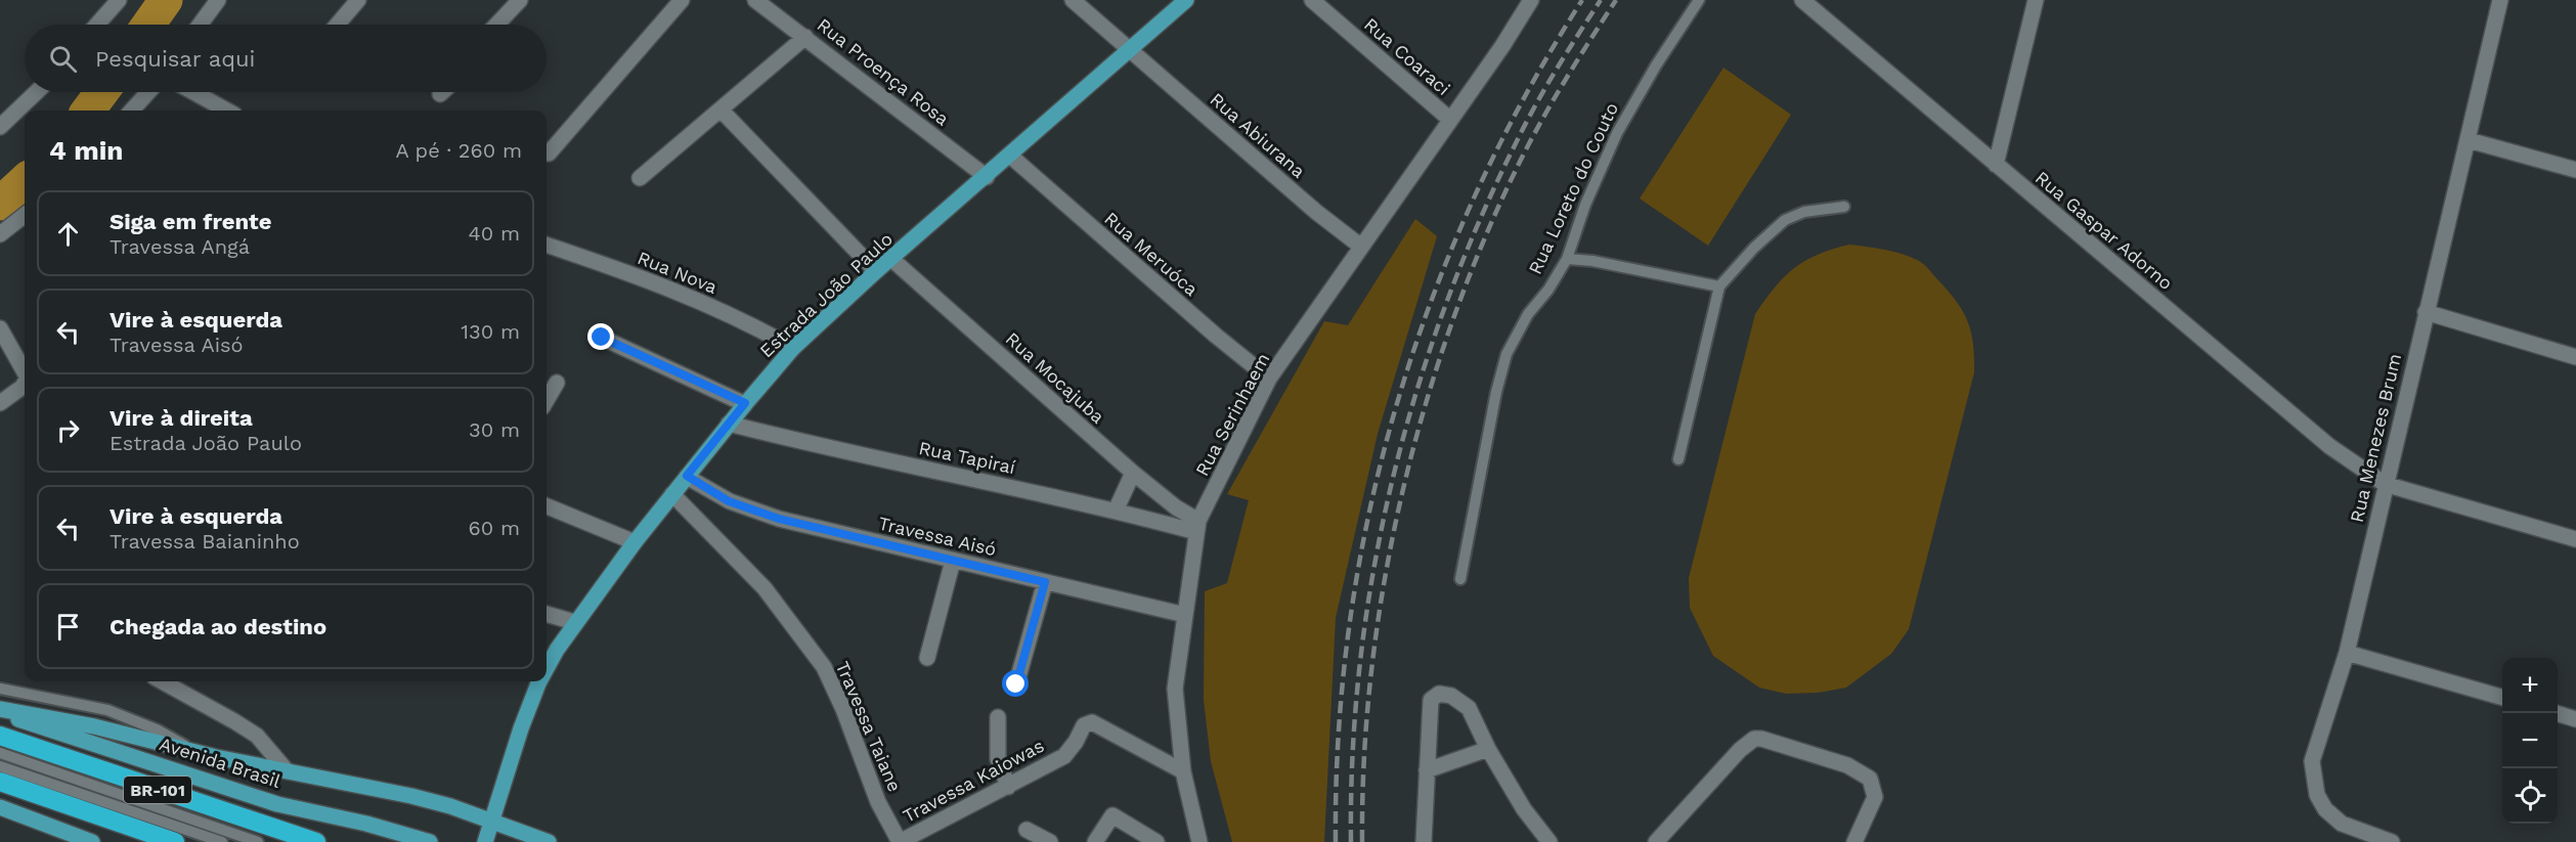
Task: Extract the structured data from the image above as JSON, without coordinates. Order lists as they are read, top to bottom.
{
  "streets": {
    "highway": ["BR-101"],
    "main road": ["Estrada João Paulo", "Avenida Brasil"],
    "street": [
      "Rua Coaraci",
      "Rua Proença Rosa",
      "Rua Abiurana",
      "Rua Gaspar Adorno",
      "Rua Meruóca",
      "Rua Nova",
      "Rua Mocajuba",
      "Rua Serinhaem",
      "Rua Menezes Brum",
      "Rua Tapiraí",
      "Travessa Aisó",
      "Travessa Taiane",
      "Travessa Kaiowas"
    ],
    "lane": ["Rua Loreto do Couto"]
  },
  "crossings": [
    ["Rua Coaraci", "Rua Serinhaem"],
    ["Rua Proença Rosa", "Estrada João Paulo"],
    ["Rua Abiurana", "Estrada João Paulo"],
    ["Rua Abiurana", "Rua Serinhaem"],
    ["Rua Gaspar Adorno", "Rua Menezes Brum"],
    ["Rua Meruóca", "Estrada João Paulo"],
    ["Rua Meruóca", "Rua Serinhaem"],
    ["Rua Nova", "Estrada João Paulo"],
    ["Estrada João Paulo", "Rua Mocajuba"],
    ["Estrada João Paulo", "Rua Tapiraí"],
    ["Estrada João Paulo", "Travessa Aisó"],
    ["Estrada João Paulo", "Travessa Taiane"],
    ["Rua Mocajuba", "Rua Serinhaem"],
    ["Rua Mocajuba", "Rua Tapiraí"],
    ["Rua Serinhaem", "Rua Tapiraí"],
    ["Rua Serinhaem", "Travessa Aisó"],
    ["Rua Serinhaem", "Travessa Kaiowas"],
    ["Travessa Taiane", "Travessa Kaiowas"]
  ],
  "page": {
    "search": "Pesquisar aqui",
    "heading": ["4 min", "A pé · 260 m"],
    "list": [
      ["Siga em frente", "Travessa Angá", "40 m"],
      ["Vire à esquerda", "Travessa Aisó", "130 m"],
      ["Vire à direita", "Estrada João Paulo", "30 m"],
      ["Vire à esquerda", "Travessa Baianinho", "60 m"],
      "Chegada ao destino"
    ],
    "map_buttons": ["+", "−"]
  }
}
